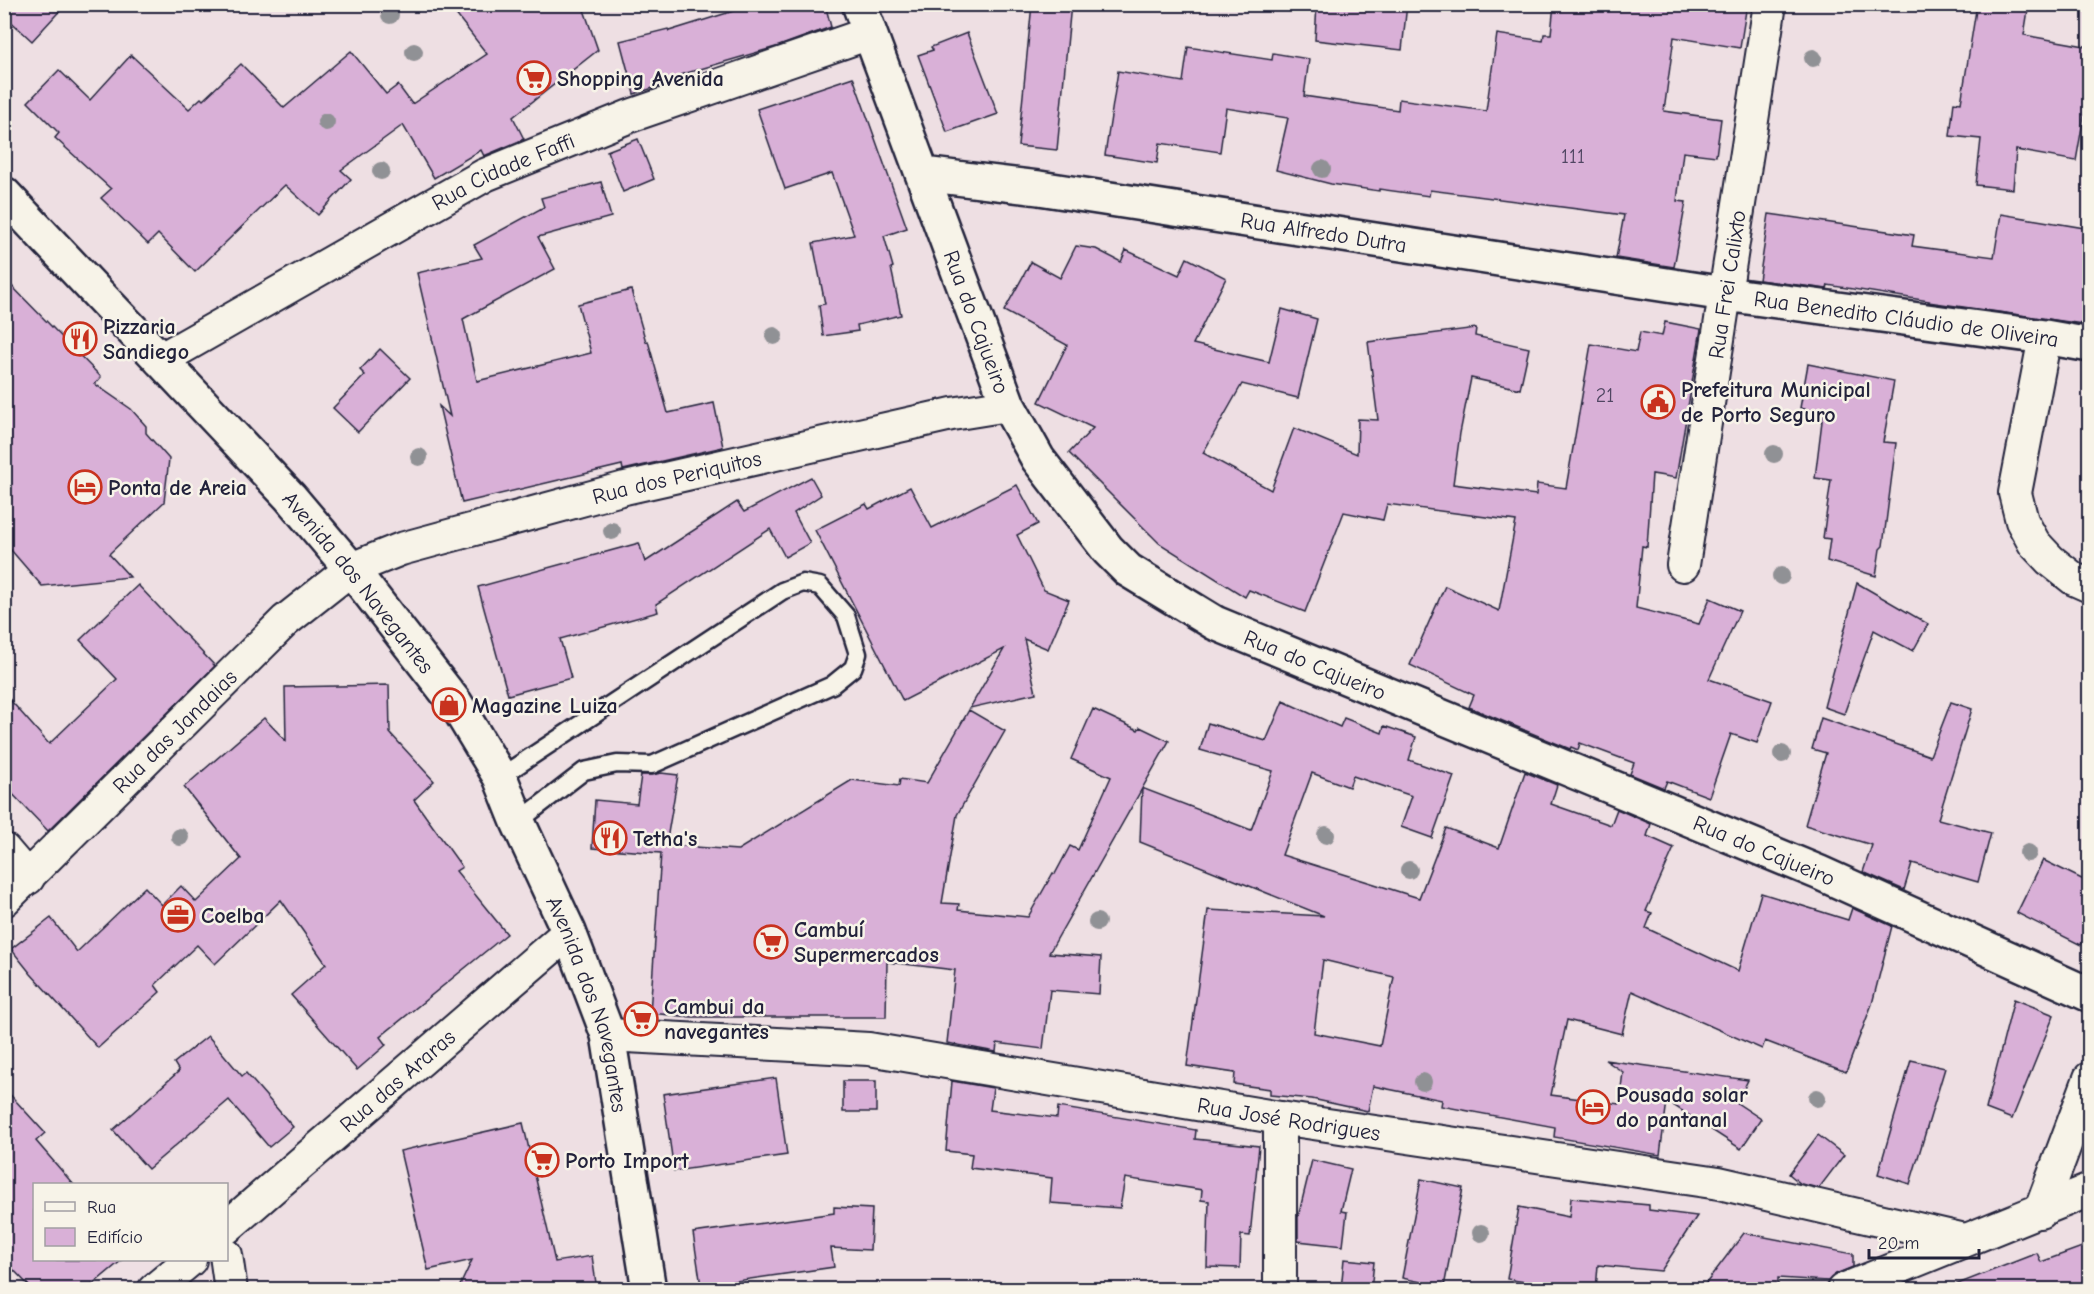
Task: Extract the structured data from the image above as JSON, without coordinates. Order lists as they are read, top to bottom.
{
  "streets": {
    "street": [
      "Rua Cidade Faffi",
      "Rua Alfredo Dutra",
      "Rua Frei Calixto",
      "Rua Benedito Cláudio de Oliveira",
      "Rua do Cajueiro",
      "Rua dos Periquitos",
      "Avenida dos Navegantes",
      "Rua das Jandaias",
      "Rua das Araras",
      "Rua José Rodrigues"
    ]
  },
  "crossings": [
    ["Rua Cidade Faffi", "Rua do Cajueiro"],
    ["Rua Cidade Faffi", "Avenida dos Navegantes"],
    ["Rua Alfredo Dutra", "Rua Frei Calixto"],
    ["Rua Alfredo Dutra", "Rua Benedito Cláudio de Oliveira"],
    ["Rua Alfredo Dutra", "Rua do Cajueiro"],
    ["Rua Frei Calixto", "Rua Benedito Cláudio de Oliveira"],
    ["Rua do Cajueiro", "Rua dos Periquitos"],
    ["Rua dos Periquitos", "Avenida dos Navegantes"],
    ["Rua dos Periquitos", "Rua das Jandaias"],
    ["Avenida dos Navegantes", "Rua das Jandaias"],
    ["Avenida dos Navegantes", "Rua das Araras"],
    ["Avenida dos Navegantes", "Rua José Rodrigues"]
  ],
  "places": {
    "supermarket": [
      "Shopping Avenida",
      "Cambuí Supermercados",
      "Cambui da navegantes",
      "Porto Import"
    ],
    "restaurant": ["Pizzaria Sandiego", "Tetha's"],
    "public building": ["Prefeitura Municipal de Porto Seguro"],
    "hotel": ["Ponta de Areia", "Pousada solar do pantanal"],
    "shop": ["Magazine Luiza"],
    "office": ["Coelba"]
  },
  "house_numbers": ["111", "21"],
  "legend": ["Rua", "Edifício"],
  "scale_bar": "20 m"
}
